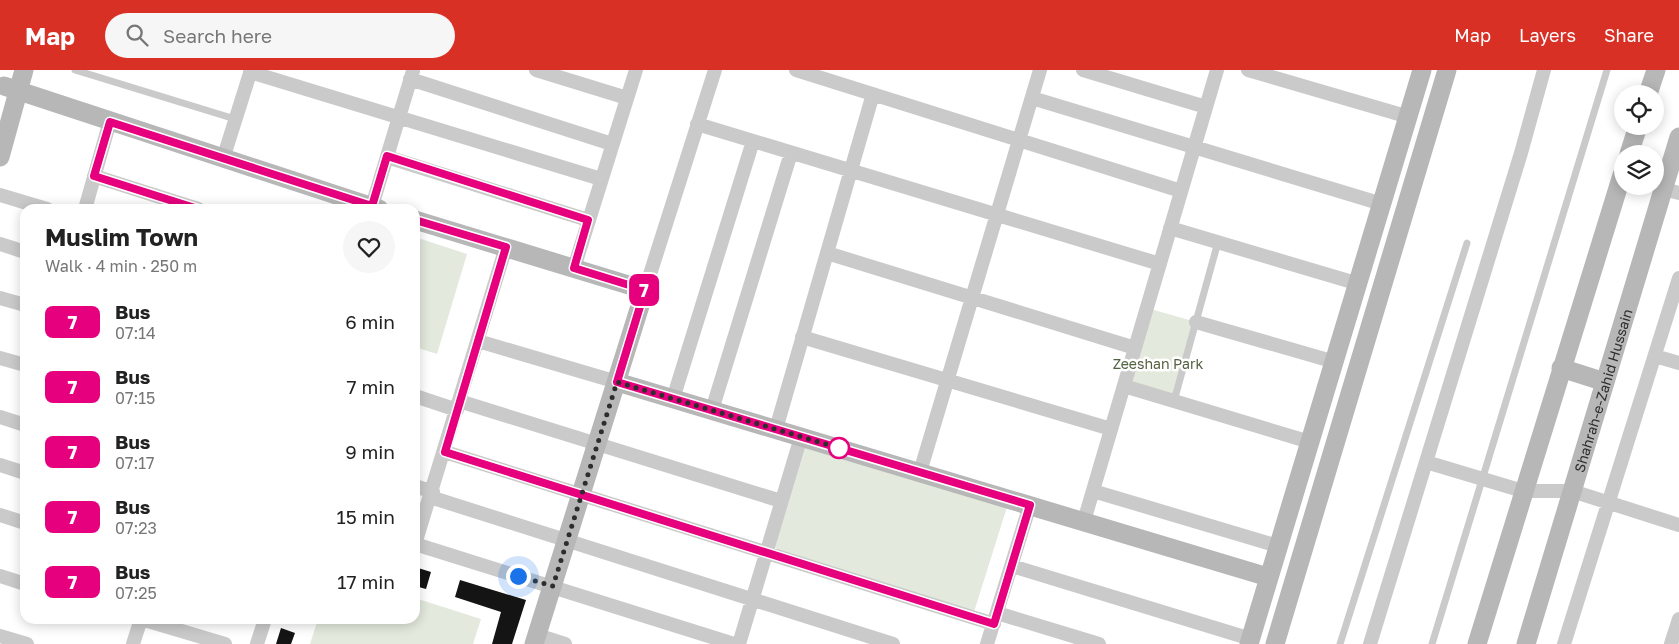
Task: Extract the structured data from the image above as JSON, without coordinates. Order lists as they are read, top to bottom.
{
  "streets": {
    "street": ["Shahrah-e-Zahid Hussain"]
  },
  "parks": ["Zeeshan Park"],
  "lines": ["bus line 7"],
  "page": {
    "header": "Map",
    "search": "Search here",
    "nav": ["Map", "Layers", "Share"],
    "on_map": "7",
    "heading": ["Muslim Town", "Walk · 4 min · 250 m"],
    "list": [
      {
        "mark": "7",
        "name": "Bus",
        "note": "07:14",
        "value": "6 min"
      },
      {
        "mark": "7",
        "name": "Bus",
        "note": "07:15",
        "value": "7 min"
      },
      {
        "mark": "7",
        "name": "Bus",
        "note": "07:17",
        "value": "9 min"
      },
      {
        "mark": "7",
        "name": "Bus",
        "note": "07:23",
        "value": "15 min"
      },
      {
        "mark": "7",
        "name": "Bus",
        "note": "07:25",
        "value": "17 min"
      }
    ]
  }
}
